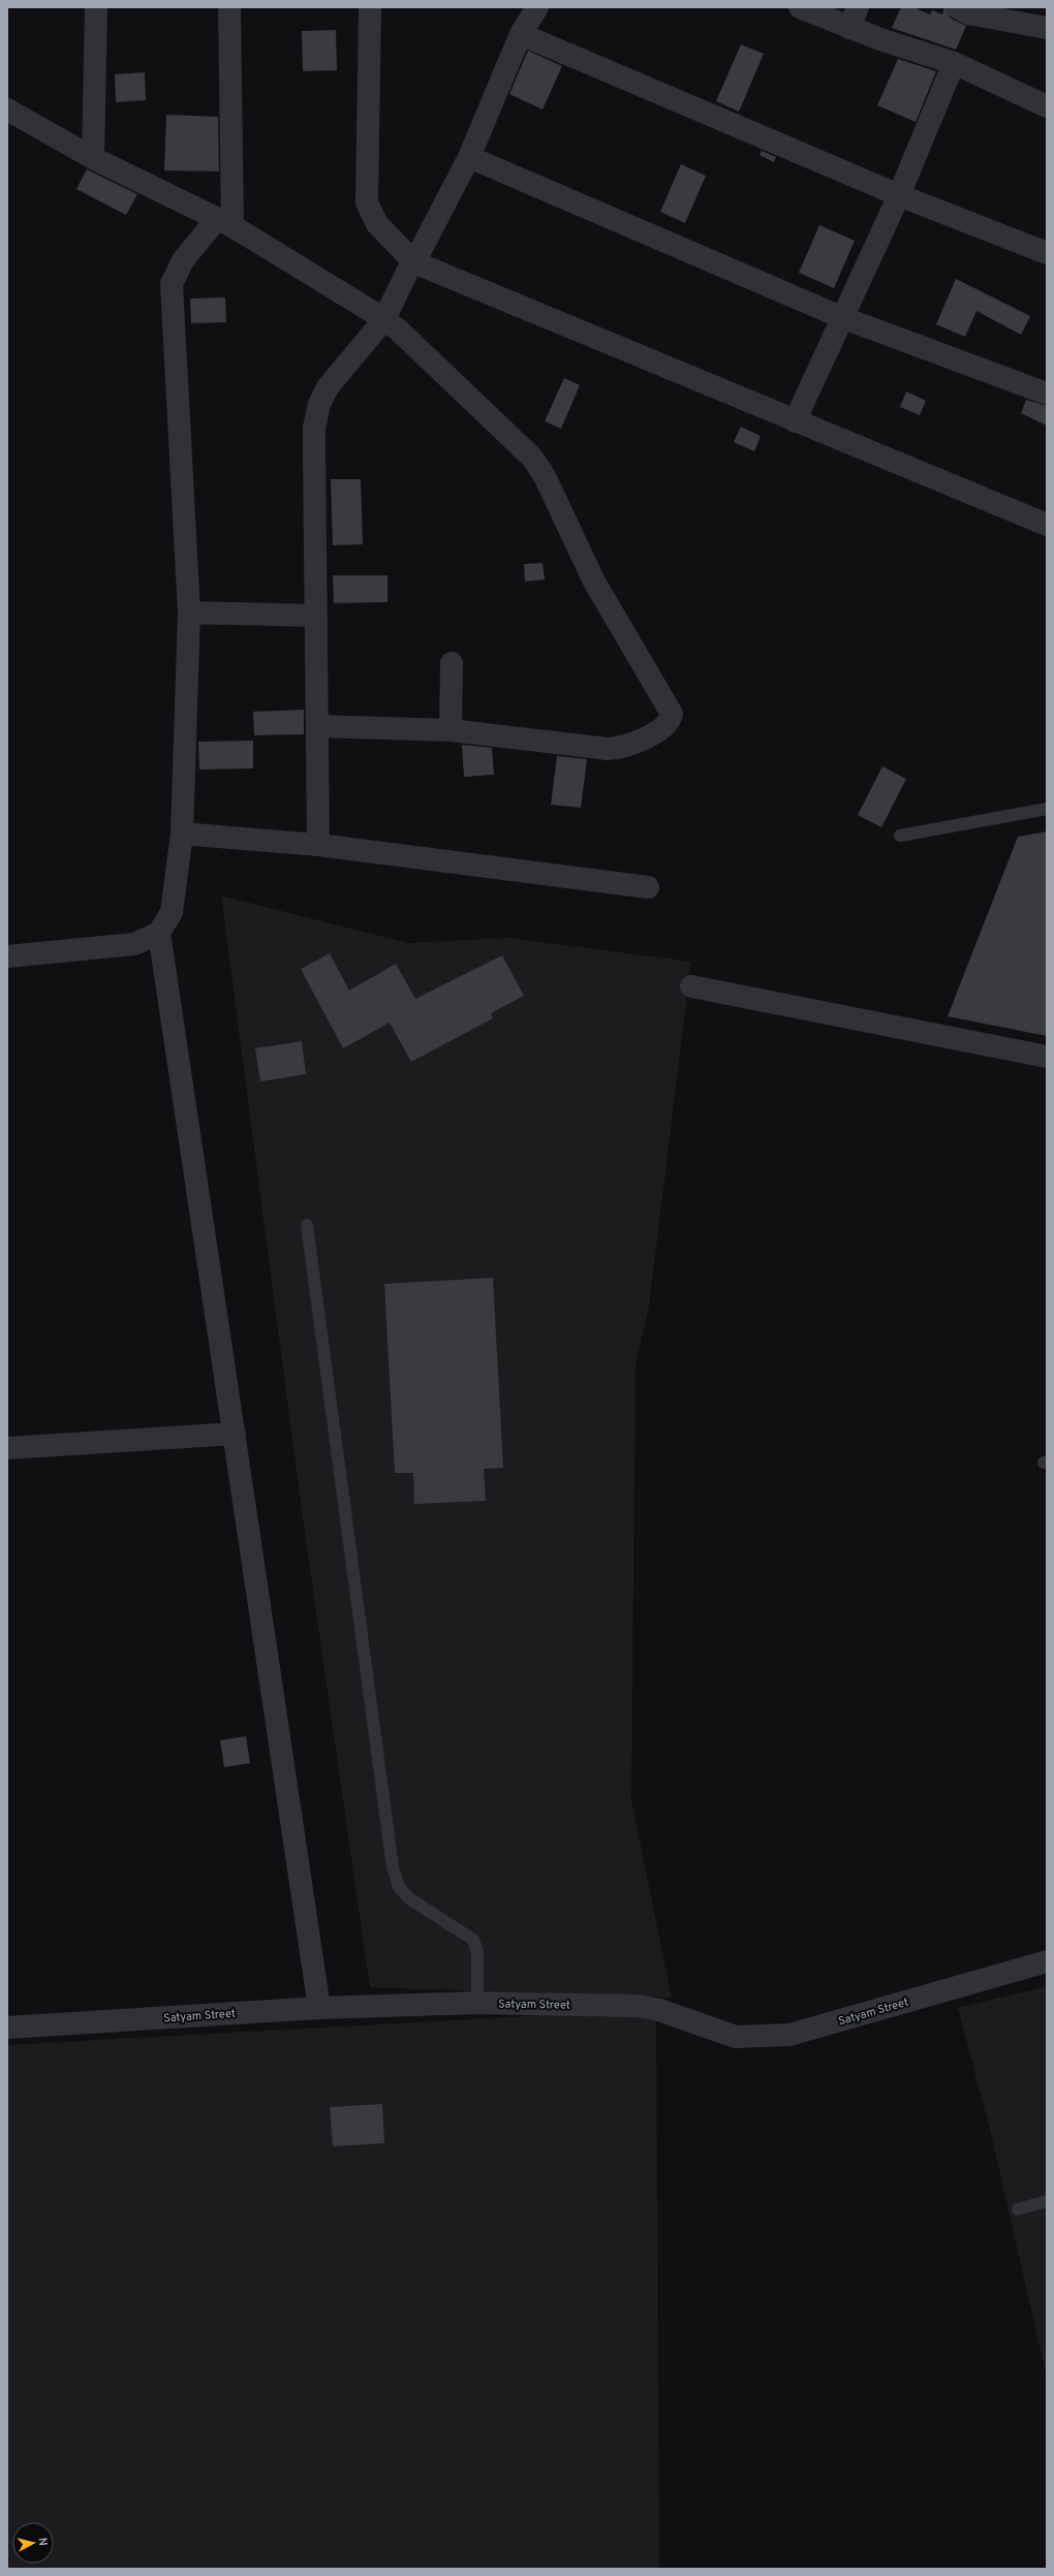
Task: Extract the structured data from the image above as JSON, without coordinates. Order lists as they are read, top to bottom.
{
  "streets": {
    "street": ["Satyam Street"]
  },
  "north": "right"
}
